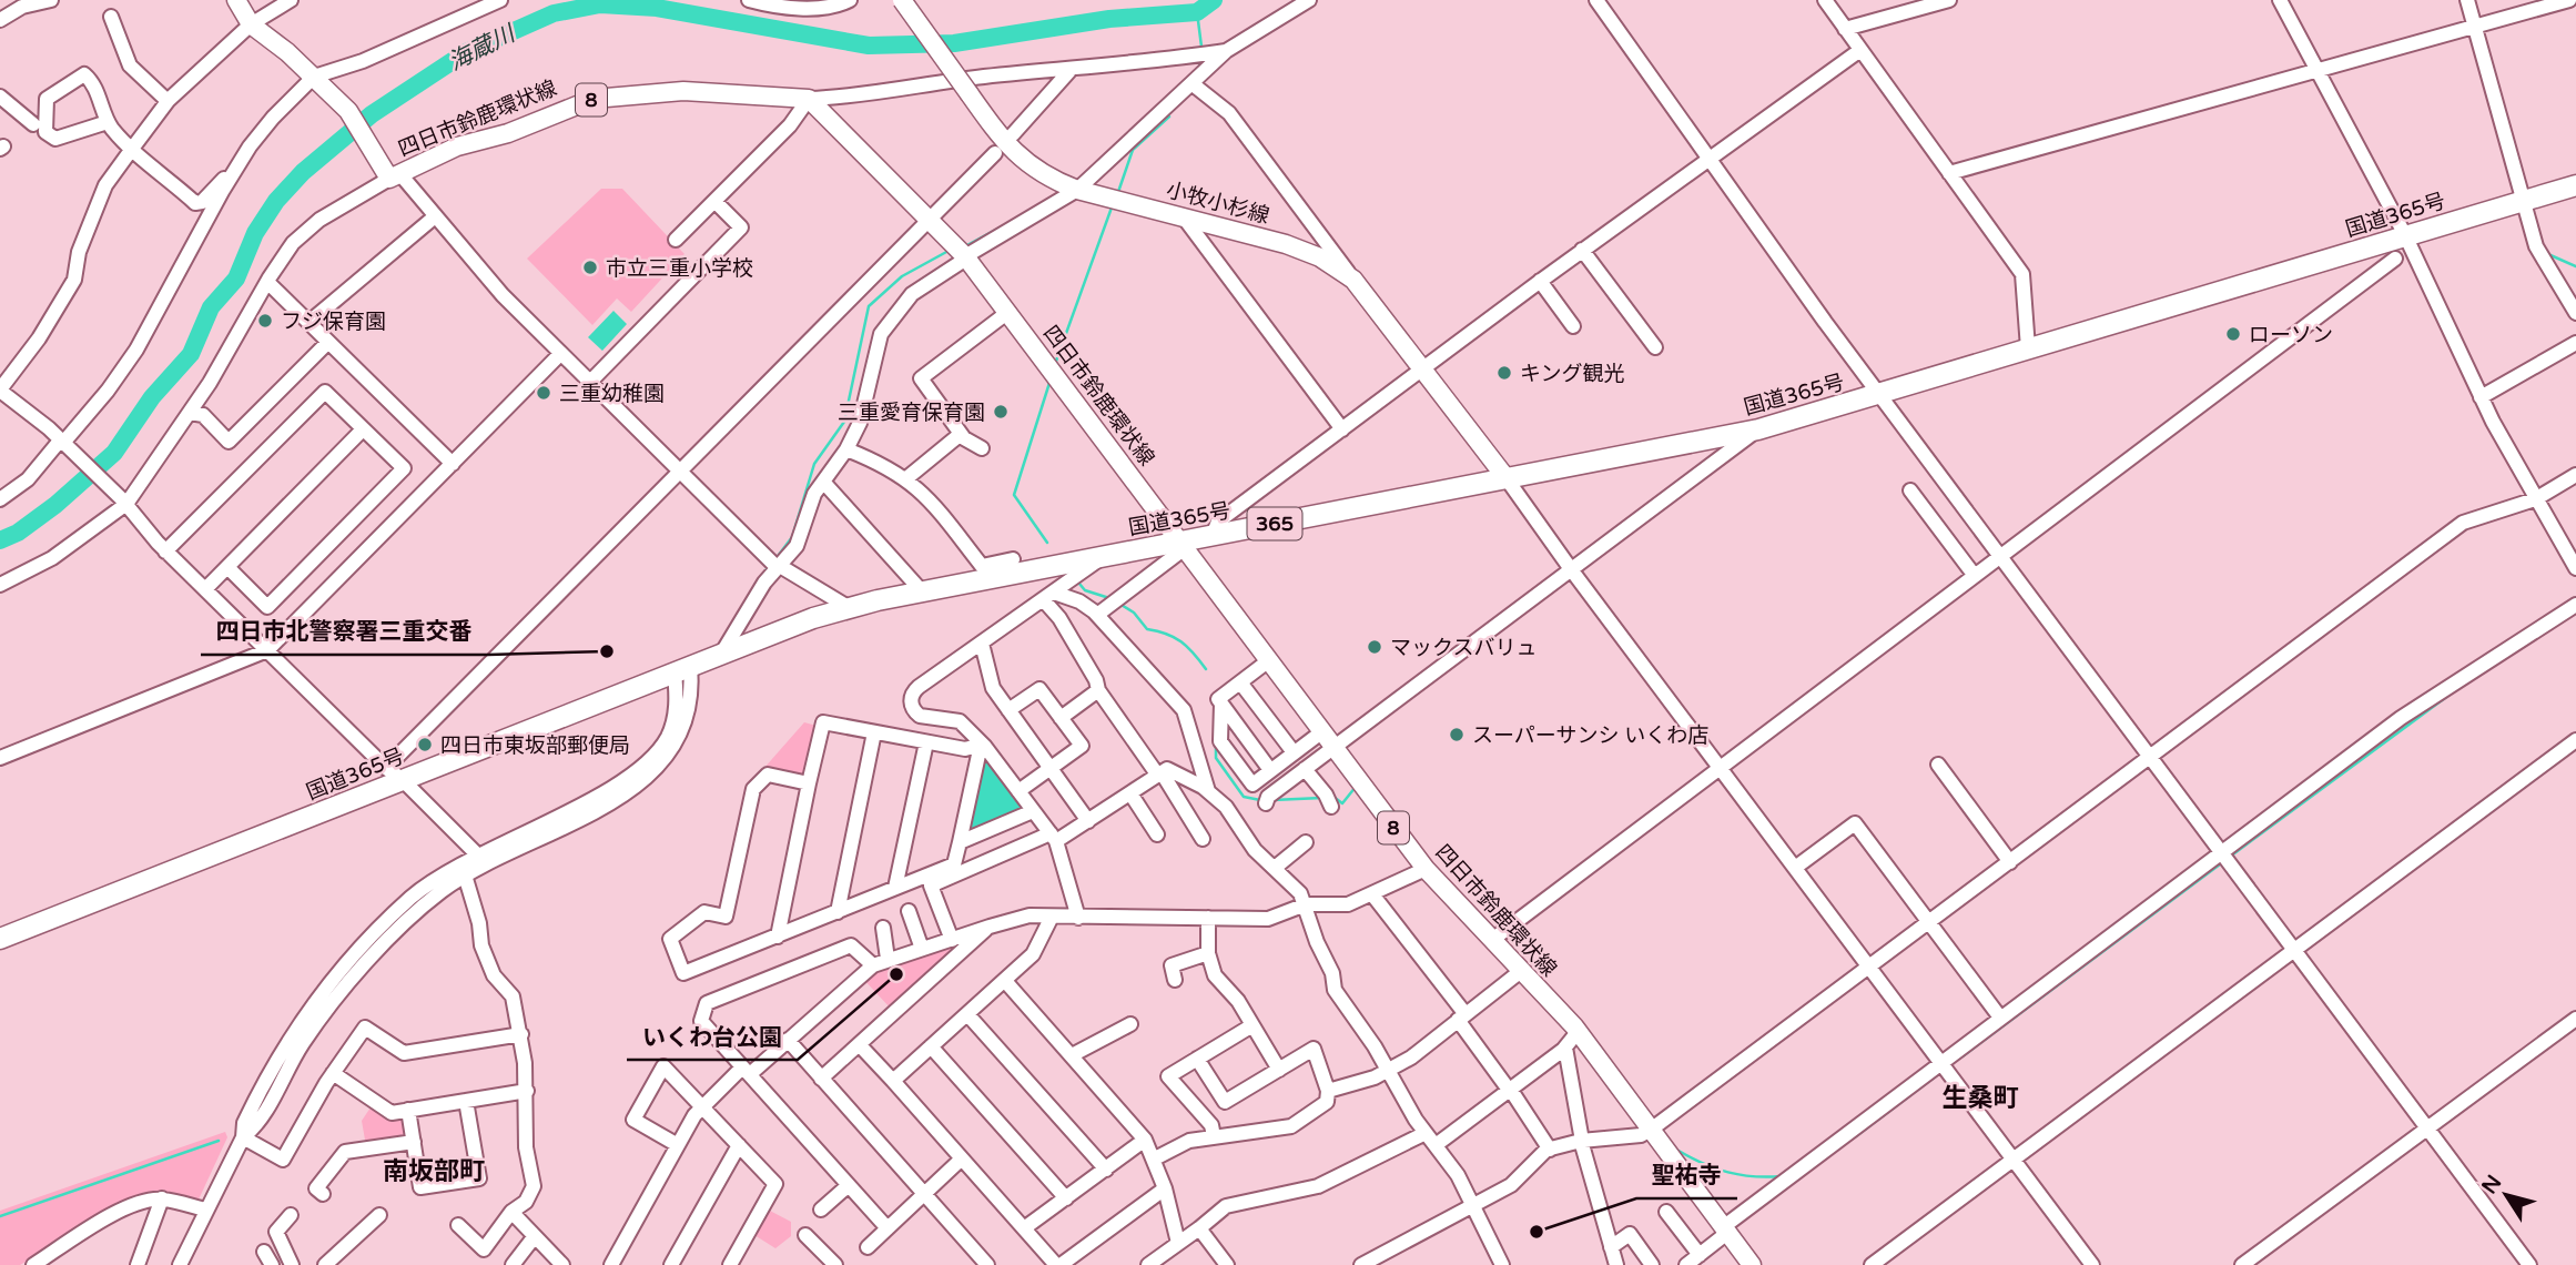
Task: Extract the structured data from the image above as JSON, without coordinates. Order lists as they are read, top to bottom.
{
  "streets": {
    "highway": ["国道365号", "365"],
    "main road": ["8", "四日市鈴鹿環状線", "小牧小杉線"]
  },
  "crossings": [
    ["四日市鈴鹿環状線", "国道365号"],
    ["小牧小杉線", "国道365号"]
  ],
  "districts": ["生桑町", "南坂部町"],
  "water": ["海蔵川"],
  "places": [
    "市立三重小学校",
    "フジ保育園",
    "ローソン",
    "キング観光",
    "三重幼稚園",
    "三重愛育保育園",
    "マックスバリュ",
    "四日市北警察署三重交番",
    "スーパーサンシ いくわ店",
    "四日市東坂部郵便局",
    "いくわ台公園",
    "聖祐寺"
  ],
  "north": "top left"
}
